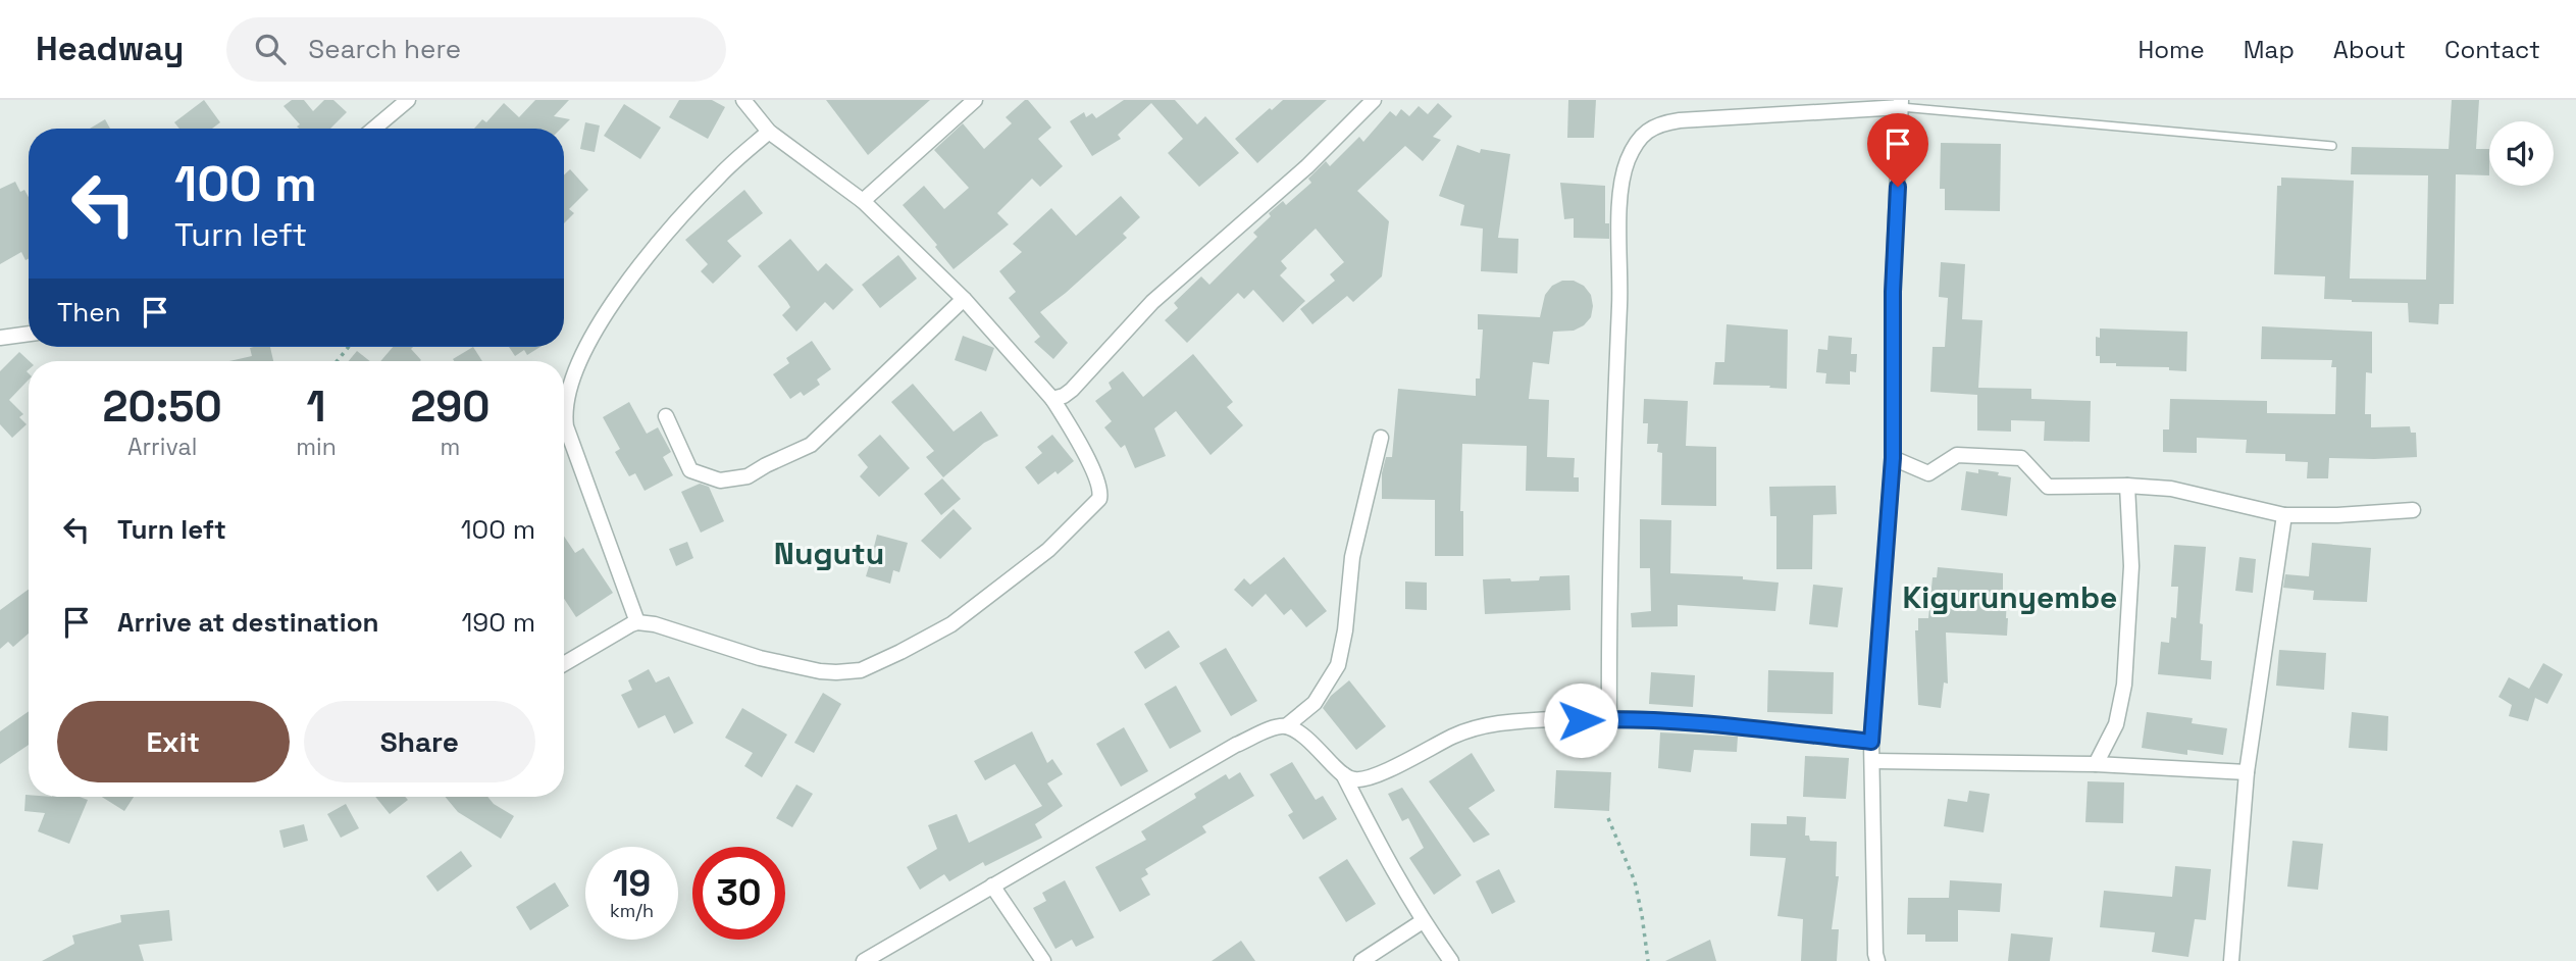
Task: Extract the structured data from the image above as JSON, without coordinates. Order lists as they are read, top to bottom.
{
  "districts": ["Nugutu", "Kigurunyembe"],
  "page": {
    "header": "Headway",
    "search": "Search here",
    "nav": [
      "Home",
      "Map",
      "About",
      "Contact"
    ],
    "turn": ["100 m", "Turn left"],
    "then": "Then",
    "eta": [
      "20:50",
      "Arrival",
      "1",
      "min",
      "290",
      "m"
    ],
    "list": [
      {
        "name": "Turn left",
        "value": "100 m"
      },
      {
        "name": "Arrive at destination",
        "value": "190 m"
      }
    ],
    "buttons": ["Exit", "Share"],
    "speed": "19 km/h",
    "limit": "30"
  }
}
